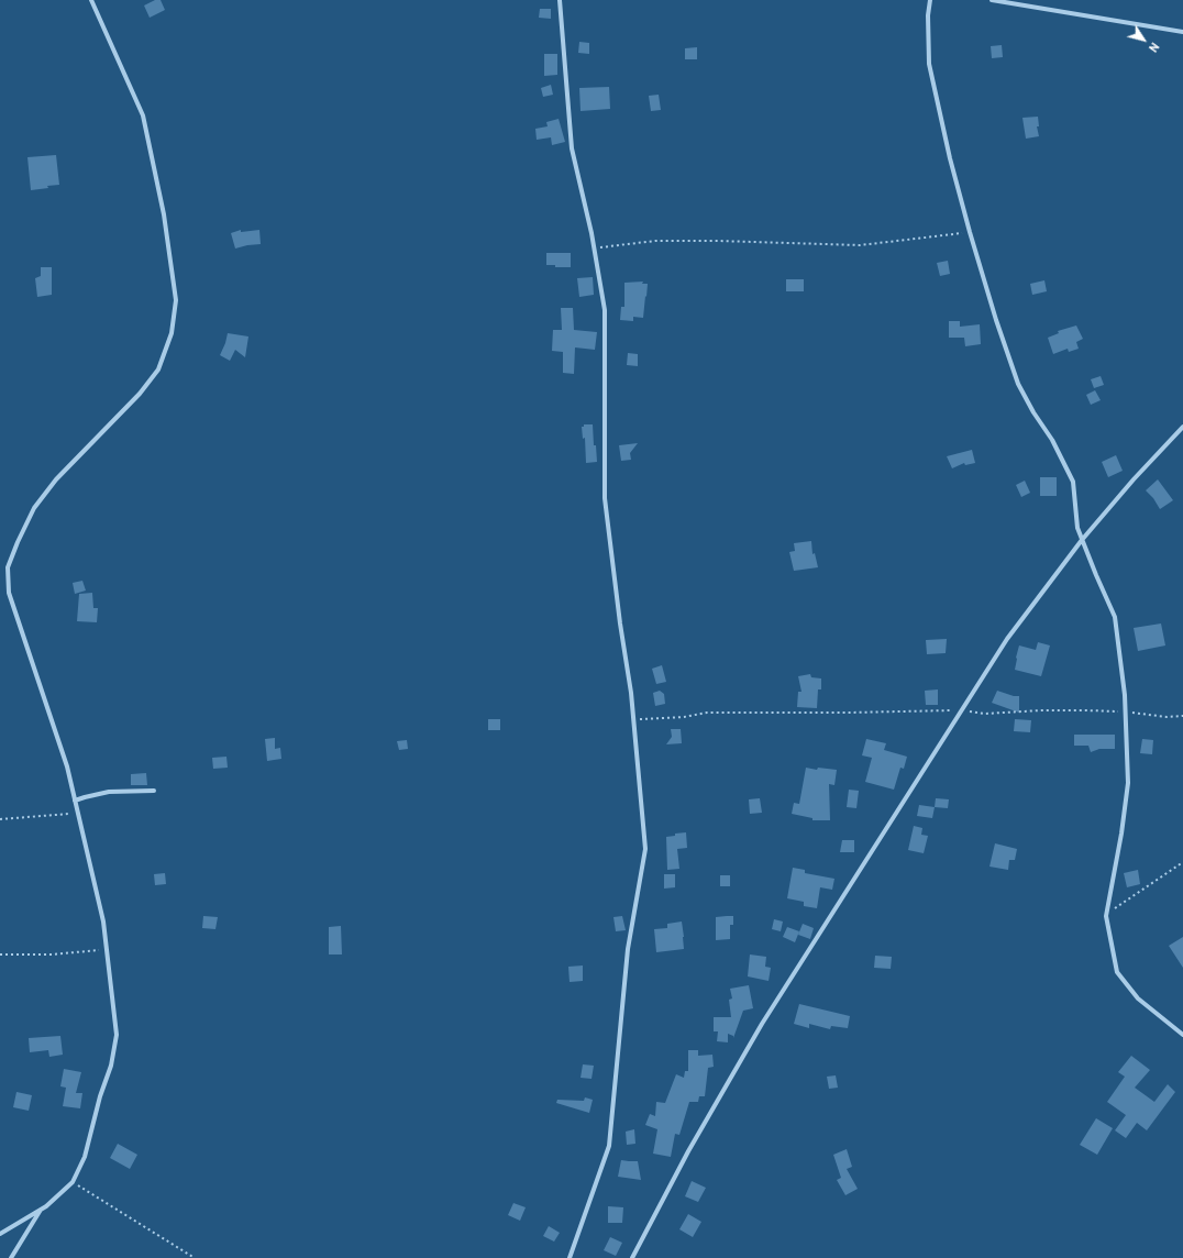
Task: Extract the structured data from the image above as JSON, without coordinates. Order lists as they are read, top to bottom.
{
  "north": "bottom right"
}
